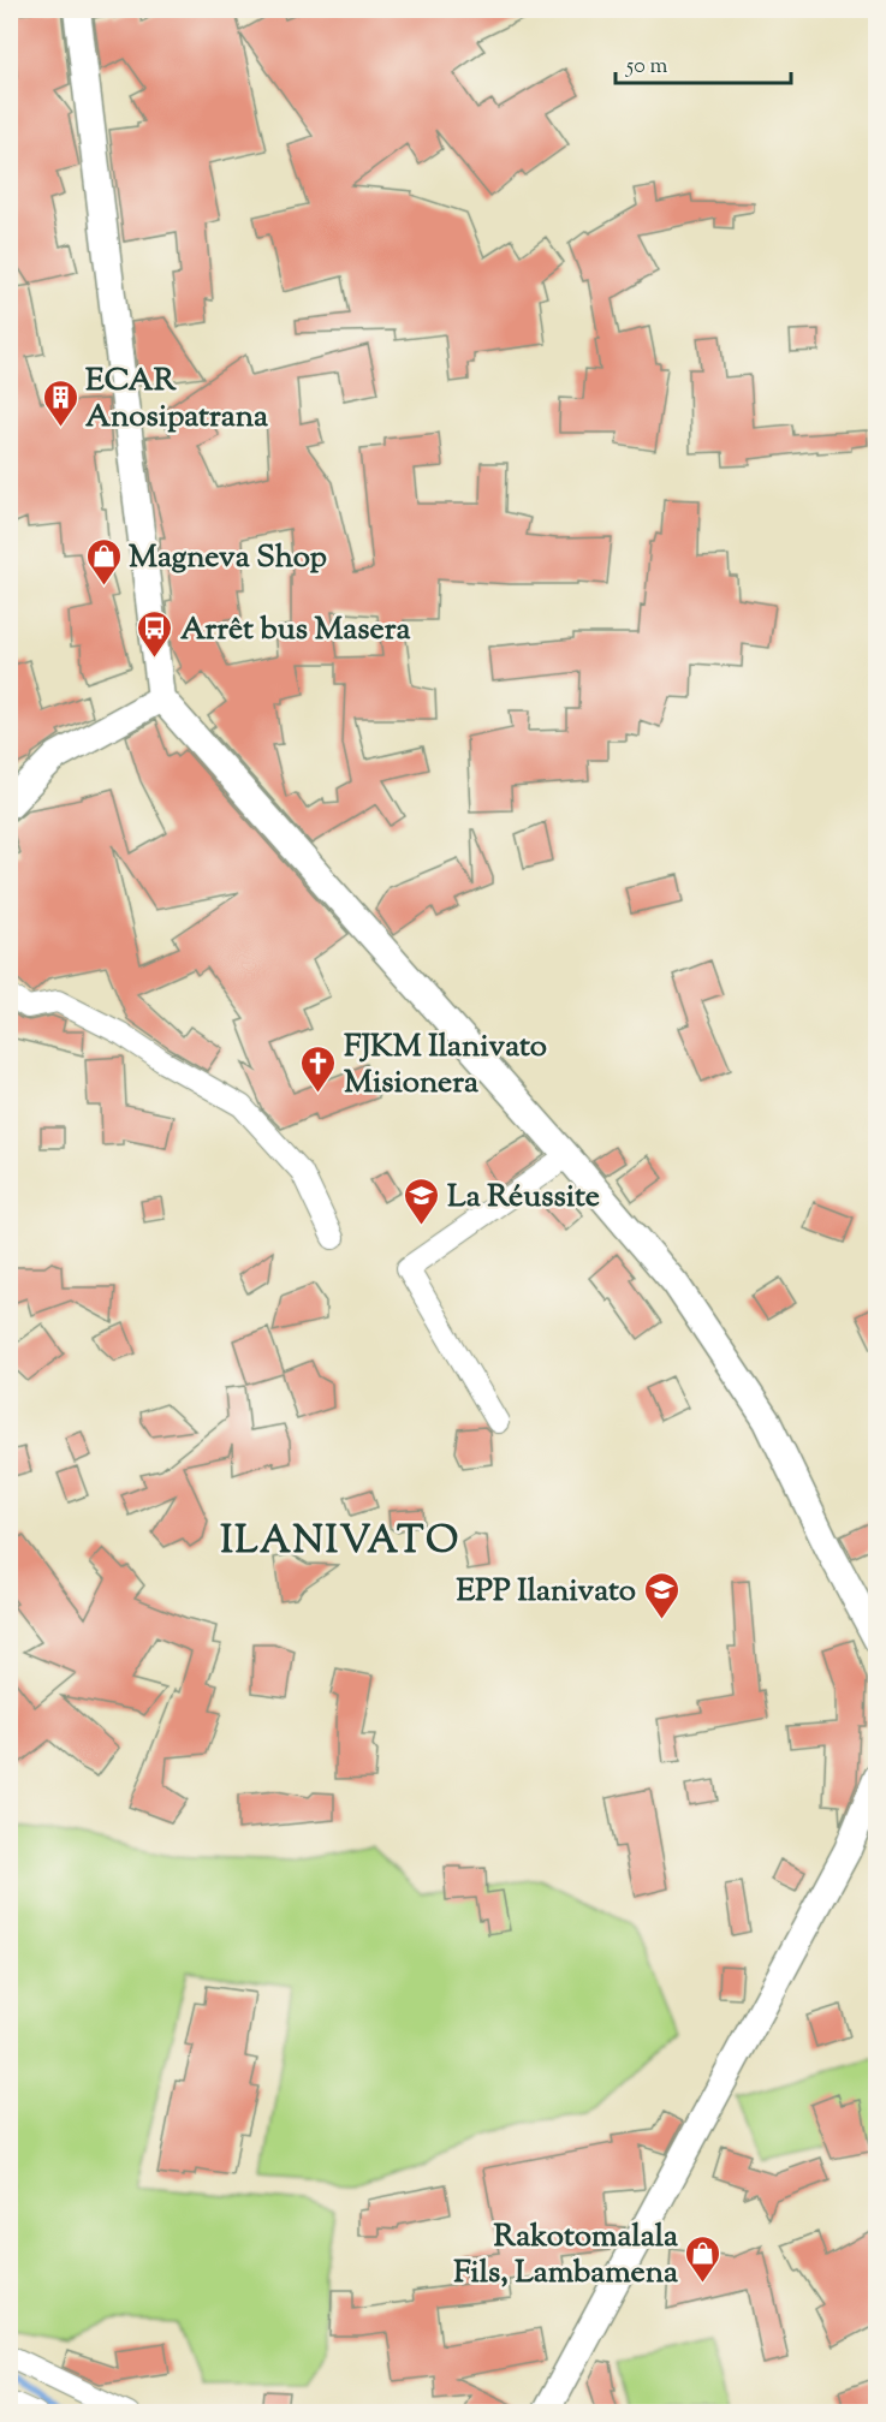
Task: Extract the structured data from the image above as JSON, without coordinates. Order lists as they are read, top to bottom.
{
  "districts": ["ILANIVATO"],
  "places": {
    "building": ["ECAR Anosipatrana"],
    "shop": ["Magneva Shop", "Rakotomalala Fils, Lambamena"],
    "bus stop": ["Arrêt bus Masera"],
    "church": ["FJKM Ilanivato Misionera"],
    "school or university": ["La Réussite", "EPP Ilanivato"]
  },
  "scale_bar": "50 m"
}
